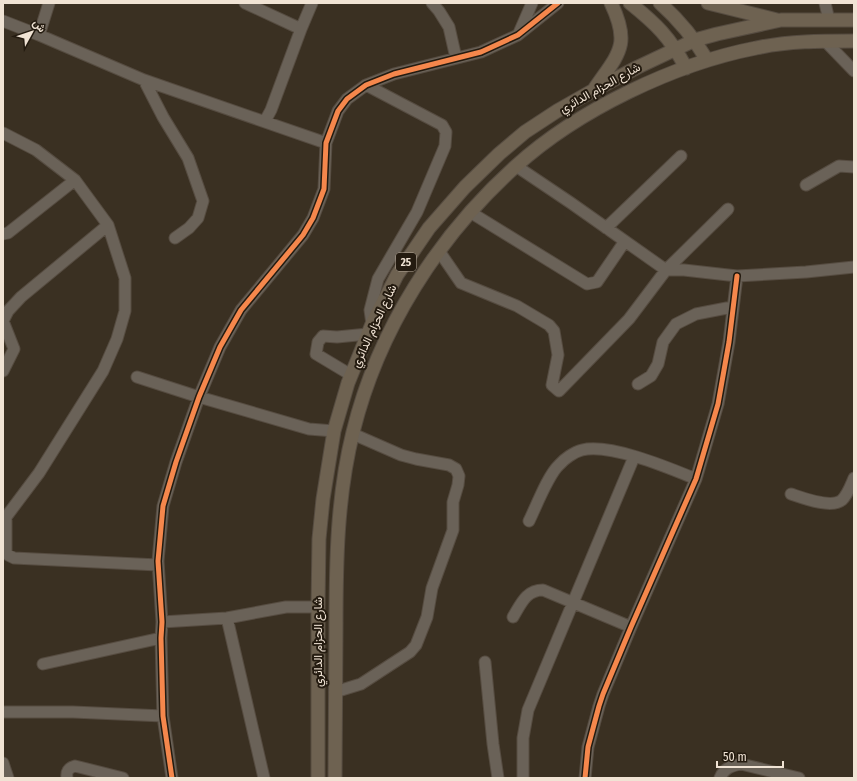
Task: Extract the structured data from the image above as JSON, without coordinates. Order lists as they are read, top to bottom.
{
  "streets": {
    "main road": ["شارع الحزام الدائري", "25"]
  },
  "scale_bar": "50 m",
  "north": "top right"
}
